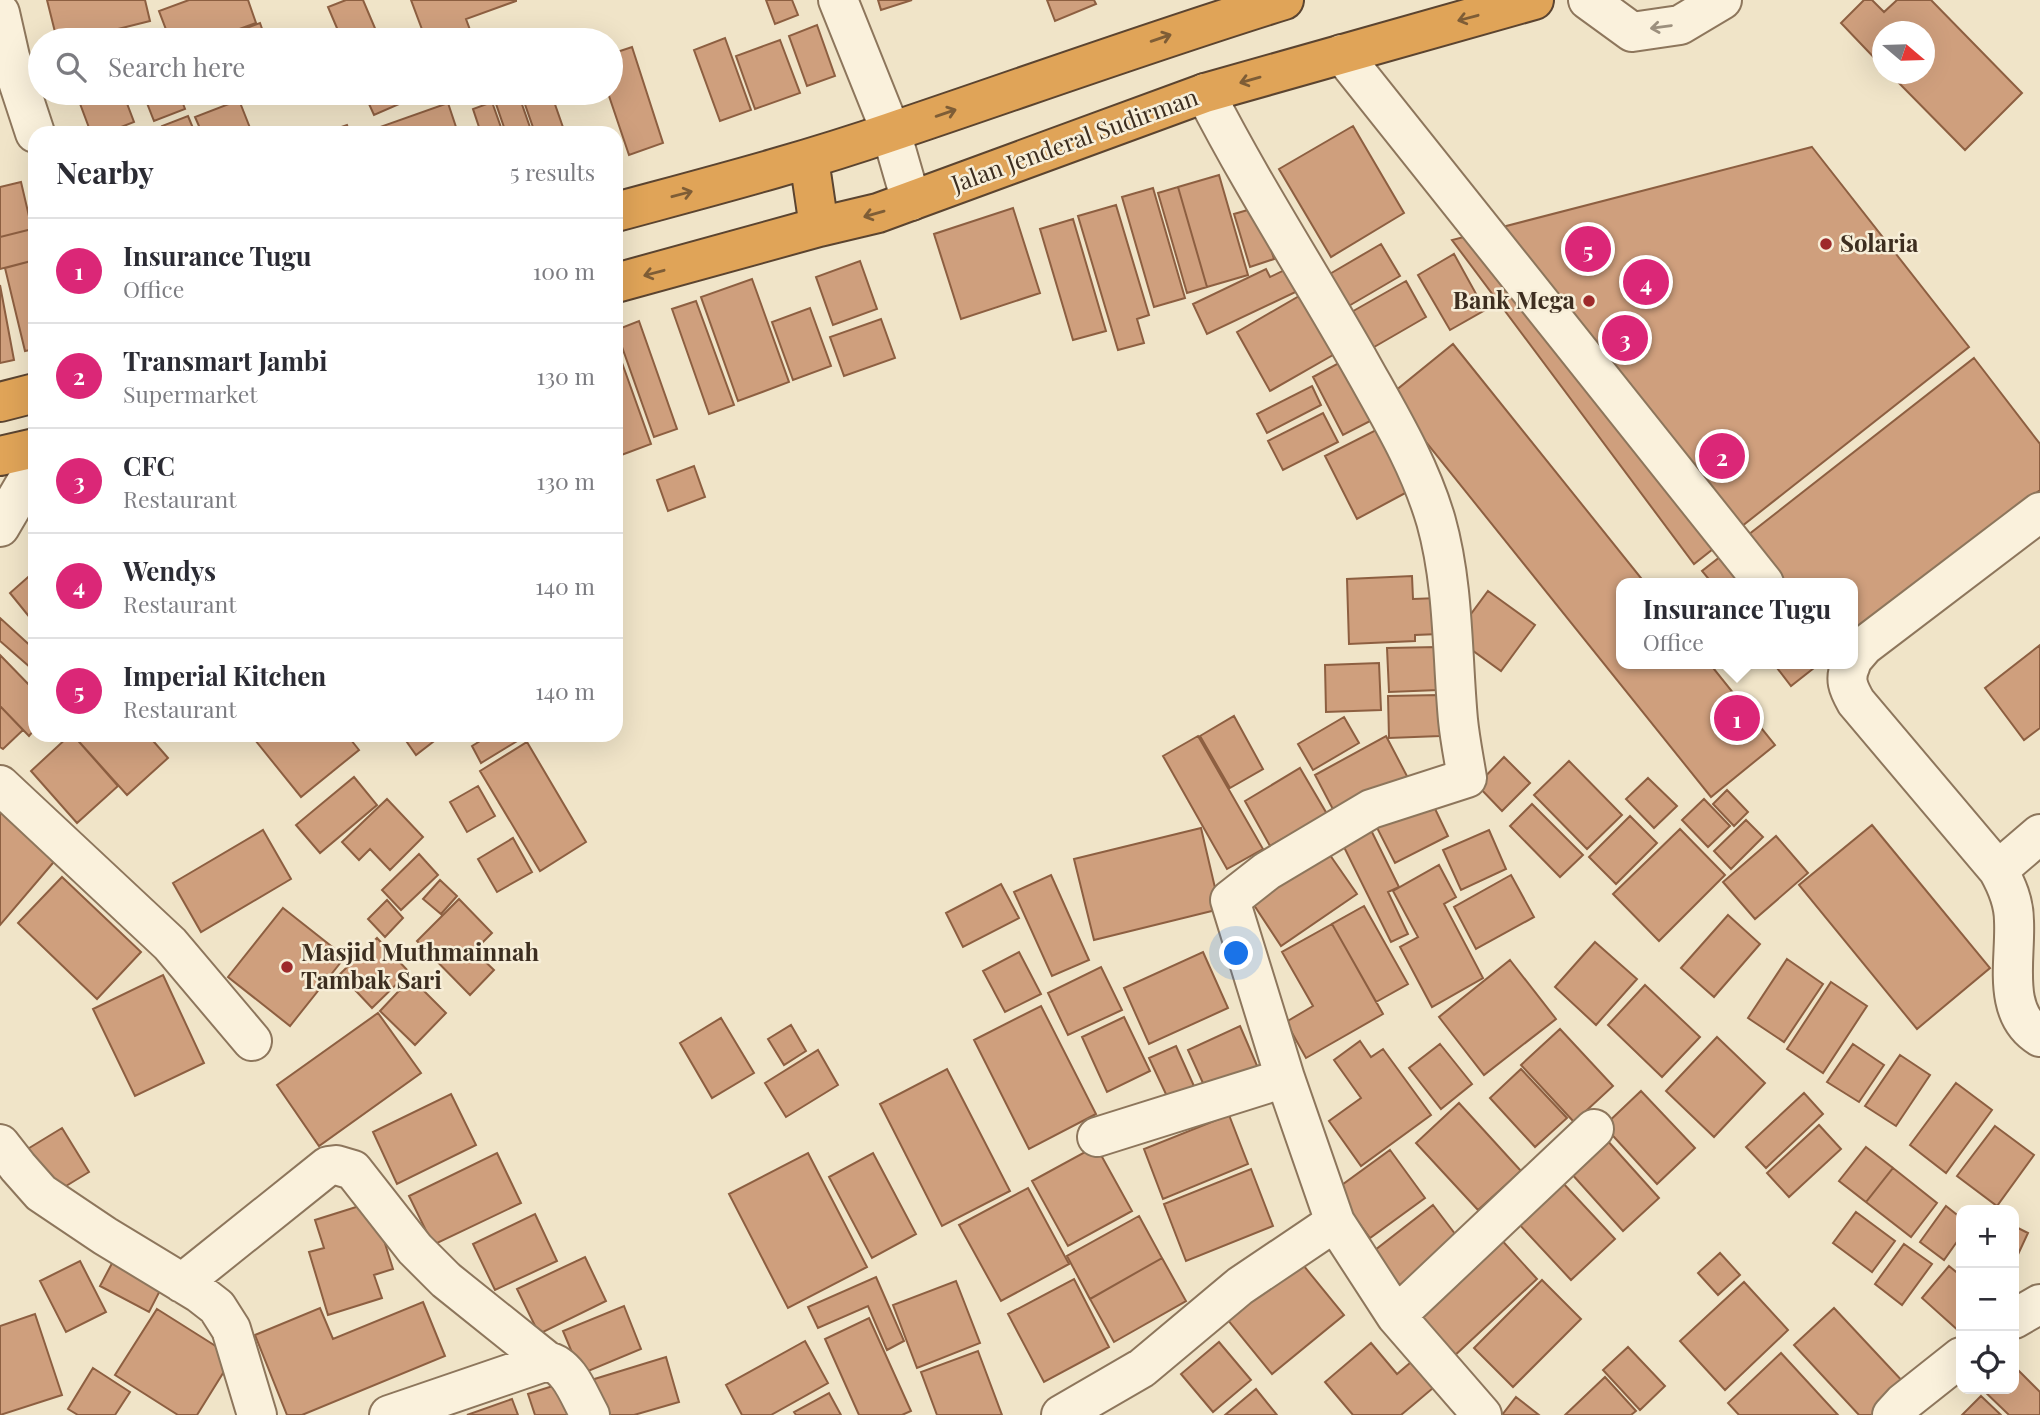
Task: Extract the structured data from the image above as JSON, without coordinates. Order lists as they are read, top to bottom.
{
  "streets": {
    "highway": ["Jalan Jenderal Sudirman"]
  },
  "places": ["Solaria", "Bank Mega", "Masjid Muthmainnah Tambak Sari"],
  "north": "right",
  "page": {
    "search": "Search here",
    "heading": ["Nearby", "5 results"],
    "list": [
      {
        "mark": "1",
        "name": "Insurance Tugu",
        "note": "Office",
        "value": "100 m"
      },
      {
        "mark": "2",
        "name": "Transmart Jambi",
        "note": "Supermarket",
        "value": "130 m"
      },
      {
        "mark": "3",
        "name": "CFC",
        "note": "Restaurant",
        "value": "130 m"
      },
      {
        "mark": "4",
        "name": "Wendys",
        "note": "Restaurant",
        "value": "140 m"
      },
      {
        "mark": "5",
        "name": "Imperial Kitchen",
        "note": "Restaurant",
        "value": "140 m"
      }
    ],
    "pins": [
      "5",
      "4",
      "3",
      "2",
      "1"
    ],
    "popup": ["Insurance Tugu", "Office"],
    "map_buttons": ["+", "−"]
  }
}
